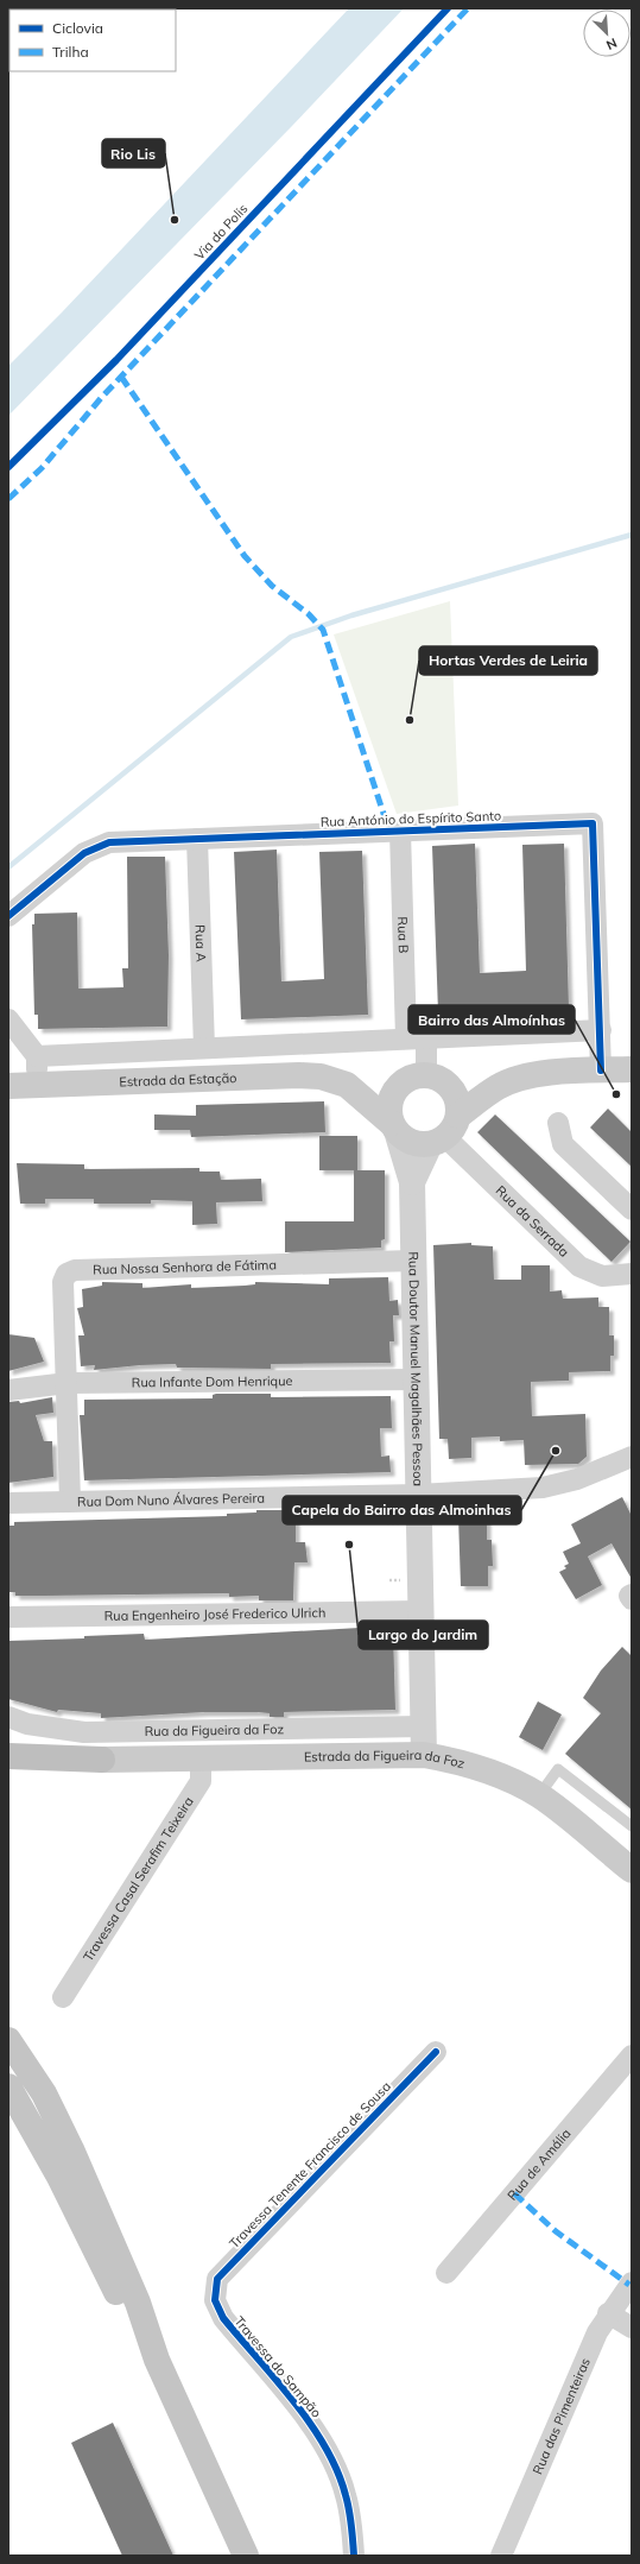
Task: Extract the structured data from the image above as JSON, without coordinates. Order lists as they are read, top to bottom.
{
  "streets": {
    "main road": ["Estrada da Estação", "Estrada da Figueira da Foz"],
    "street": [
      "Rua António do Espírito Santo",
      "Rua B",
      "Rua A",
      "Rua da Serrada",
      "Rua Nossa Senhora de Fátima",
      "Rua Doutor Manuel Magalhães Pessoa",
      "Rua Infante Dom Henrique",
      "Rua Dom Nuno Álvares Pereira",
      "Rua Engenheiro José Frederico Ulrich",
      "Rua da Figueira da Foz",
      "Travessa Casal Serafim Teixeira",
      "Travessa Tenente Francisco de Sousa",
      "Rua de Amália",
      "Travessa do Sampão",
      "Rua das Pimenteiras"
    ],
    "cycle path": ["Via do Polis"]
  },
  "crossings": [
    ["Rua António do Espírito Santo", "Rua B"],
    ["Rua António do Espírito Santo", "Rua A"],
    ["Rua António do Espírito Santo", "Estrada da Estação"],
    ["Rua B", "Estrada da Estação"],
    ["Rua B", "Rua da Serrada"],
    ["Rua B", "Rua Doutor Manuel Magalhães Pessoa"],
    ["Estrada da Estação", "Rua da Serrada"],
    ["Estrada da Estação", "Rua Doutor Manuel Magalhães Pessoa"],
    ["Rua da Serrada", "Rua Doutor Manuel Magalhães Pessoa"],
    ["Rua Nossa Senhora de Fátima", "Rua Doutor Manuel Magalhães Pessoa"],
    ["Rua Nossa Senhora de Fátima", "Rua Infante Dom Henrique"],
    ["Rua Doutor Manuel Magalhães Pessoa", "Rua Infante Dom Henrique"],
    ["Rua Doutor Manuel Magalhães Pessoa", "Rua Dom Nuno Álvares Pereira"],
    ["Rua Doutor Manuel Magalhães Pessoa", "Rua Engenheiro José Frederico Ulrich"],
    ["Rua Doutor Manuel Magalhães Pessoa", "Rua da Figueira da Foz"],
    ["Rua Doutor Manuel Magalhães Pessoa", "Estrada da Figueira da Foz"],
    ["Estrada da Figueira da Foz", "Travessa Casal Serafim Teixeira"],
    ["Travessa Tenente Francisco de Sousa", "Travessa do Sampão"]
  ],
  "places": [
    "Rio Lis",
    "Hortas Verdes de Leiria",
    "Bairro das Almoínhas",
    "Capela do Bairro das Almoinhas",
    "Largo do Jardim"
  ],
  "legend": ["Ciclovia", "Trilha"],
  "north": "bottom right"
}
